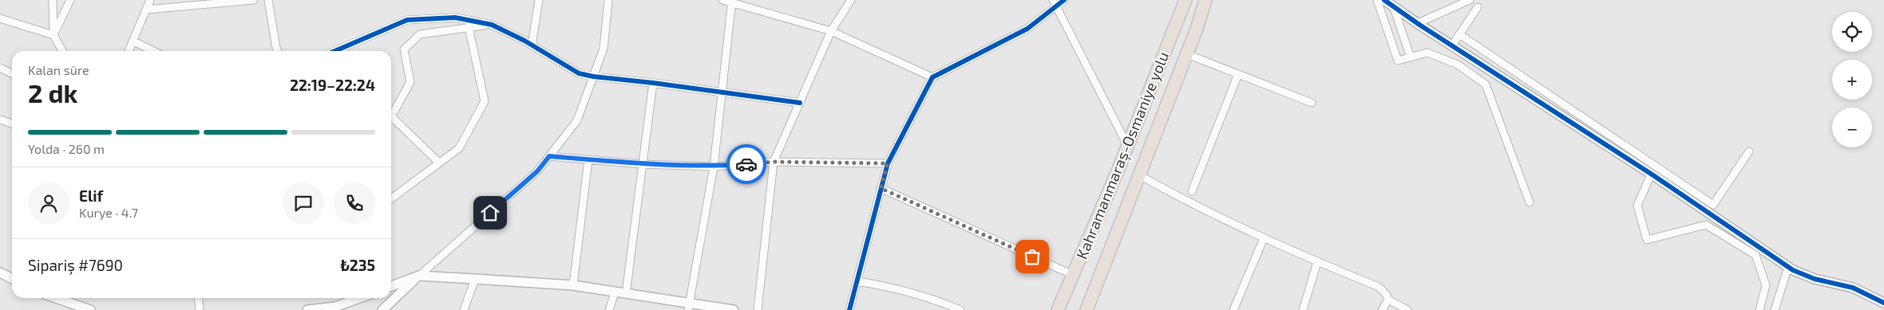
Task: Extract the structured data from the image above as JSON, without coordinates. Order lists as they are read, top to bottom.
{
  "streets": {
    "highway": ["Kahramanmaraş-Osmaniye yolu"]
  },
  "page": {
    "map_buttons": ["+", "−"],
    "heading": ["2 dk", "Kalan süre", "22:19–22:24"],
    "panel": [
      "Elif",
      "Kurye · 4.7",
      "Sipariş #7690",
      "₺235"
    ],
    "bar": "Yolda · 260 m"
  }
}
